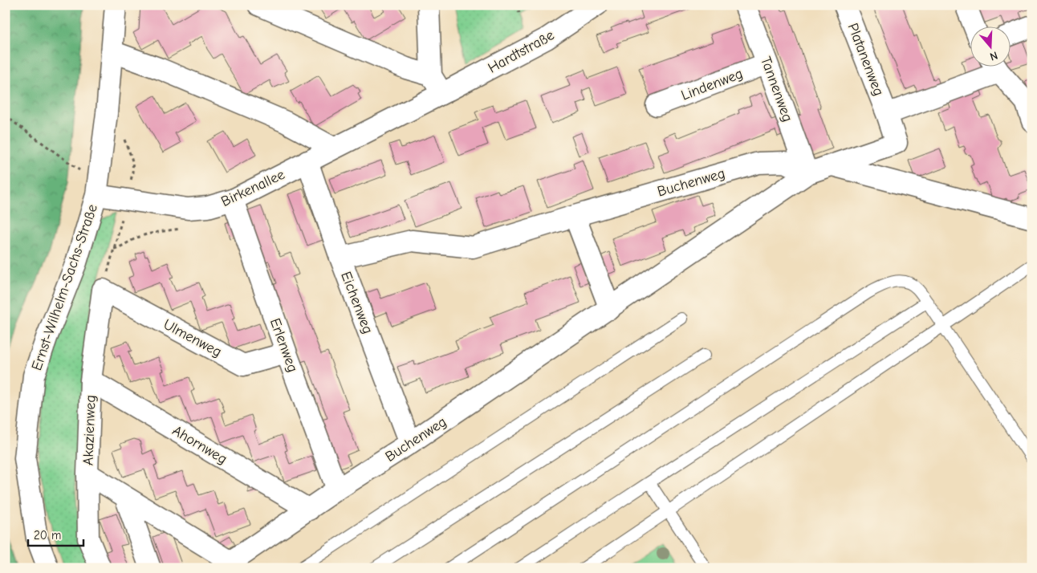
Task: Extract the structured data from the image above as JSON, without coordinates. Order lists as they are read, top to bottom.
{
  "streets": {
    "street": [
      "Hardtstraße",
      "Platanenweg",
      "Lindenweg",
      "Tannenweg",
      "Buchenweg",
      "Birkenallee",
      "Ernst-Wilhelm-Sachs-Straße",
      "Eichenweg",
      "Ulmenweg",
      "Erlenweg",
      "Akazienweg",
      "Ahornweg"
    ]
  },
  "crossings": [
    ["Hardtstraße", "Birkenallee"],
    ["Platanenweg", "Buchenweg"],
    ["Lindenweg", "Tannenweg"],
    ["Tannenweg", "Buchenweg"],
    ["Buchenweg", "Eichenweg"],
    ["Buchenweg", "Erlenweg"],
    ["Buchenweg", "Ahornweg"],
    ["Birkenallee", "Ernst-Wilhelm-Sachs-Straße"],
    ["Birkenallee", "Eichenweg"],
    ["Birkenallee", "Erlenweg"],
    ["Ulmenweg", "Erlenweg"],
    ["Ulmenweg", "Akazienweg"],
    ["Akazienweg", "Ahornweg"]
  ],
  "scale_bar": "20 m",
  "north": "bottom"
}
